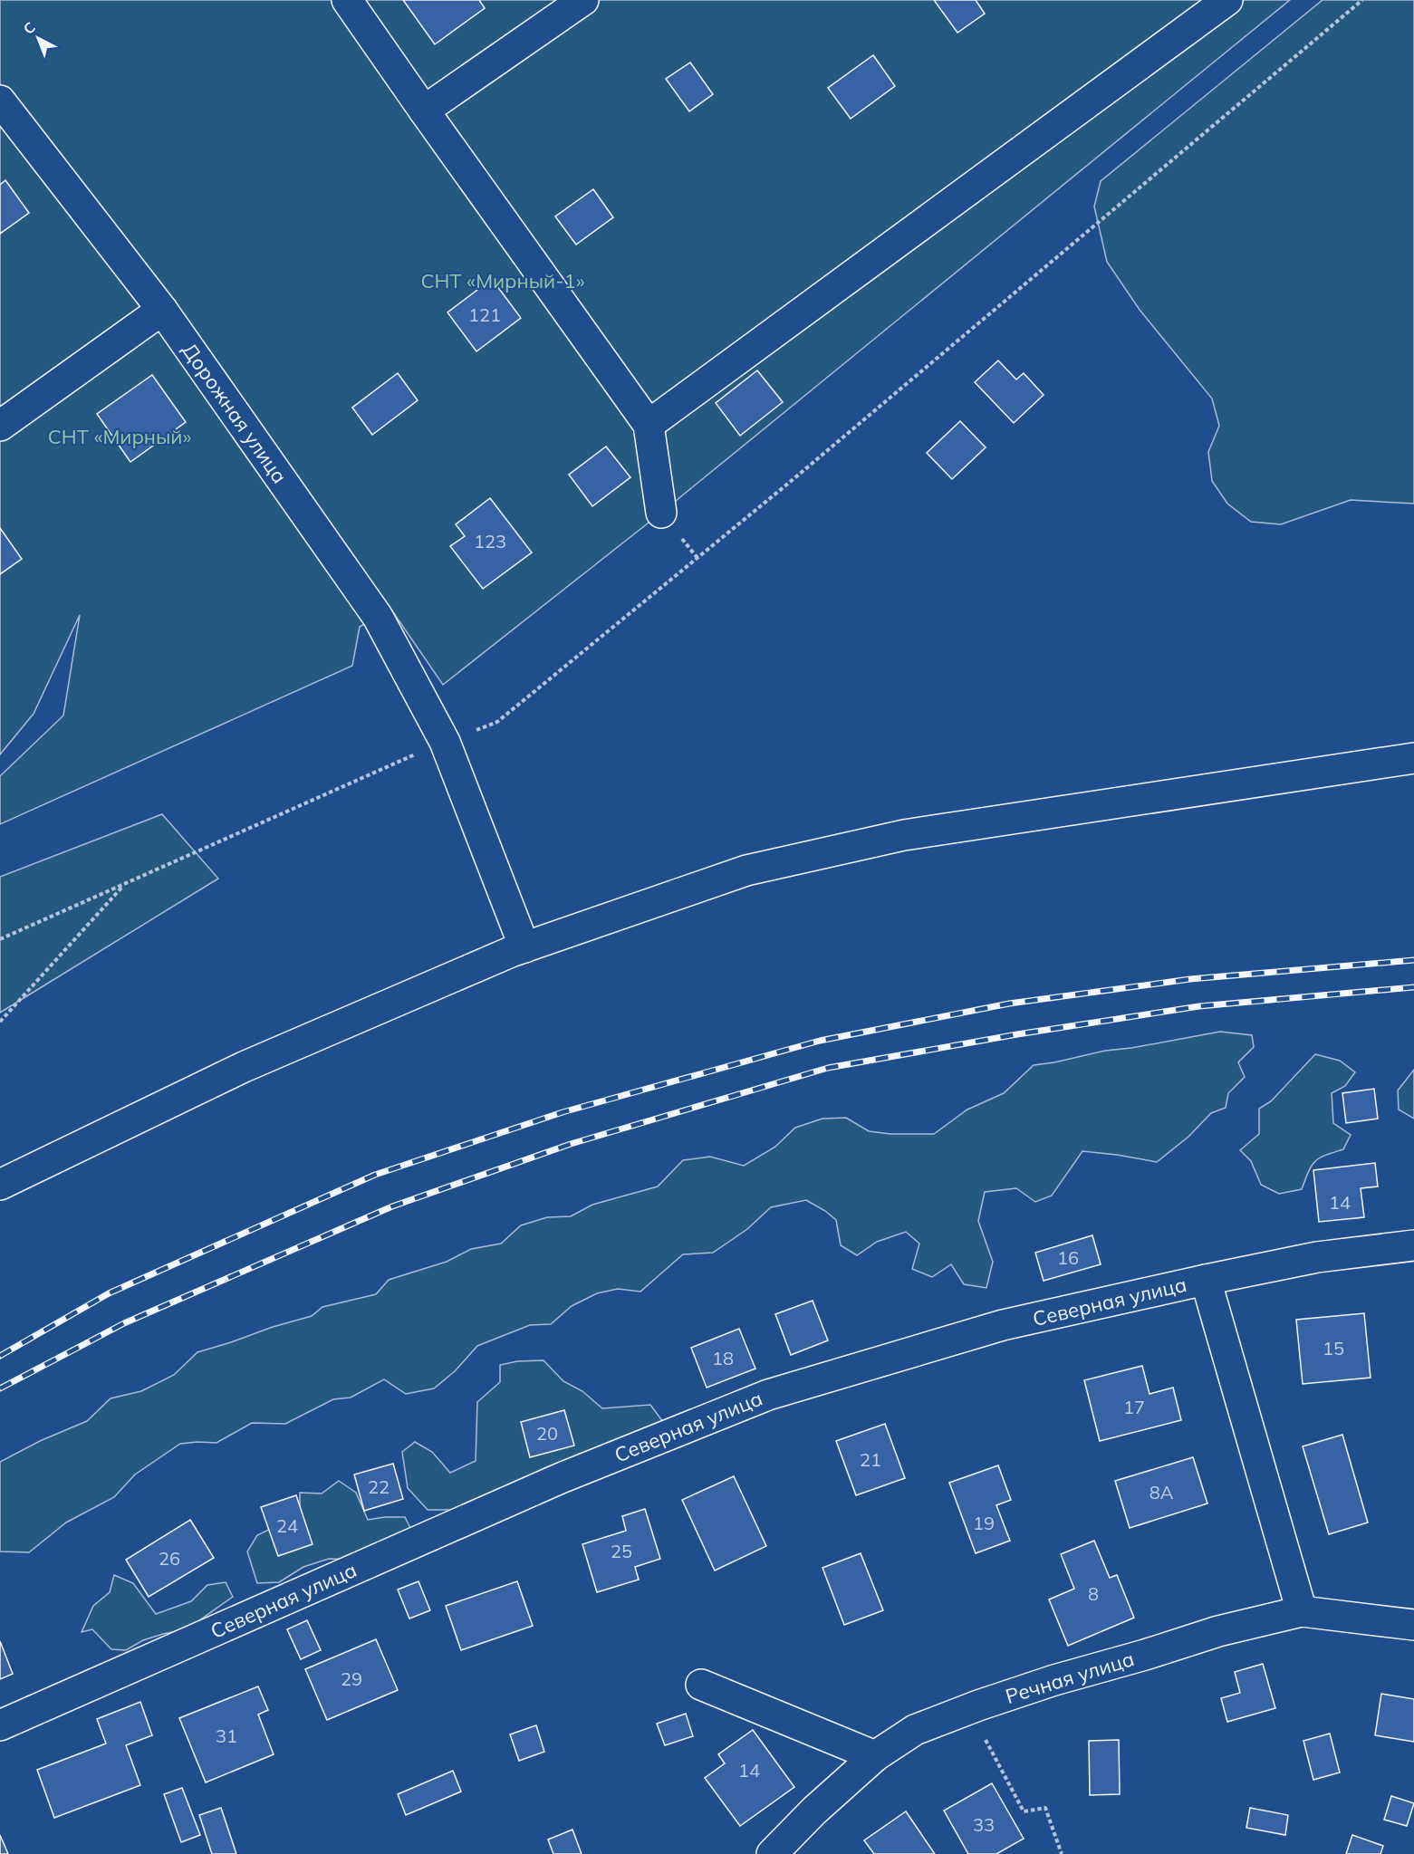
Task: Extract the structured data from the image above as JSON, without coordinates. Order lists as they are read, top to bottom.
{
  "streets": {
    "street": ["Дорожная улица", "Северная улица", "Речная улица"]
  },
  "parks": ["СНТ «Мирный-1»", "СНТ «Мирный»"],
  "house_numbers": [
    "121",
    "123",
    "14",
    "16",
    "15",
    "18",
    "17",
    "20",
    "21",
    "22",
    "8А",
    "19",
    "24",
    "25",
    "26",
    "8",
    "29",
    "31",
    "14",
    "33"
  ],
  "north": "top left"
}
